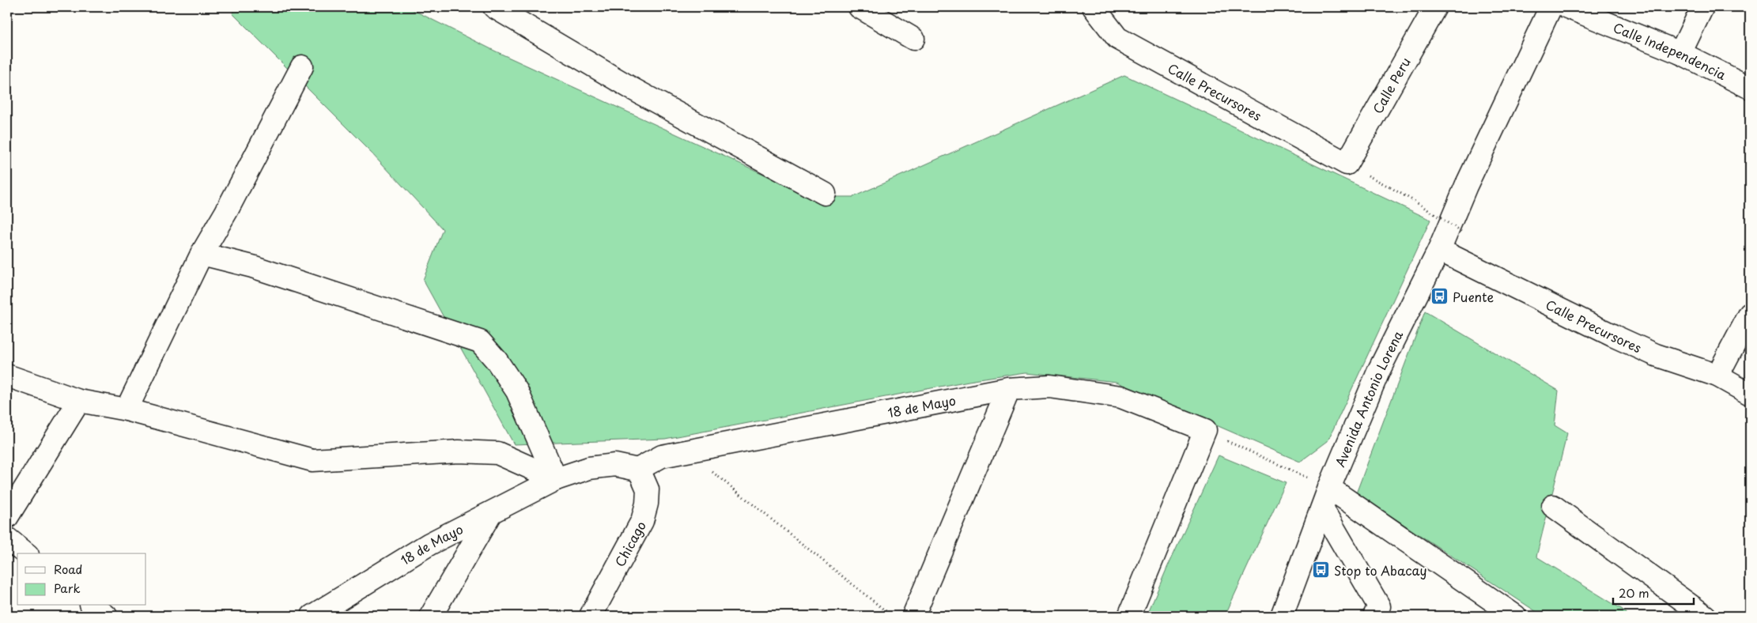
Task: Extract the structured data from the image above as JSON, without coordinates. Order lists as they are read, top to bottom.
{
  "streets": {
    "main road": [
      "Calle Independencia",
      "Calle Peru",
      "Calle Precursores",
      "Avenida Antonio Lorena",
      "18 de Mayo",
      "Chicago"
    ]
  },
  "crossings": [
    ["Calle Peru", "Calle Precursores"],
    ["Calle Precursores", "Avenida Antonio Lorena"],
    ["18 de Mayo", "Chicago"]
  ],
  "places": {
    "bus stop": ["Puente", "Stop to Abacay"]
  },
  "legend": ["Road", "Park"],
  "scale_bar": "20 m"
}
